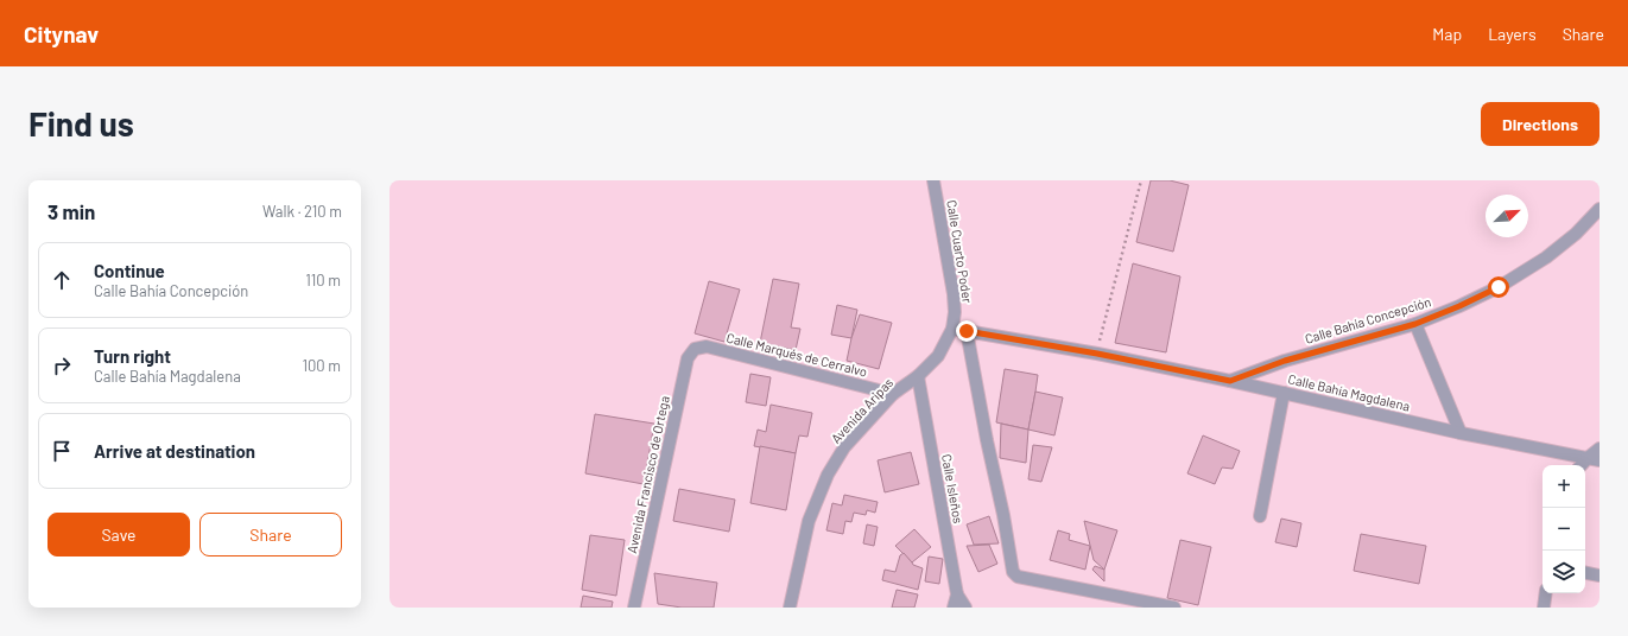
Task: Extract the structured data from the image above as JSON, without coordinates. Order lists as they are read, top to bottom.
{
  "streets": {
    "street": [
      "Calle Cuarto Poder",
      "Calle Bahía Concepción",
      "Calle Marqués de Cerralvo",
      "Calle Bahía Magdalena",
      "Avenida Aripas",
      "Avenida Francisco de Ortega",
      "Calle Isleños"
    ]
  },
  "crossings": [
    ["Calle Cuarto Poder", "Calle Bahía Magdalena"],
    ["Calle Cuarto Poder", "Avenida Aripas"],
    ["Calle Bahía Concepción", "Calle Bahía Magdalena"],
    ["Calle Marqués de Cerralvo", "Avenida Aripas"],
    ["Calle Marqués de Cerralvo", "Avenida Francisco de Ortega"],
    ["Calle Bahía Magdalena", "Avenida Aripas"],
    ["Avenida Aripas", "Calle Isleños"]
  ],
  "north": "top right",
  "page": {
    "header": "Citynav",
    "nav": ["Map", "Layers", "Share"],
    "buttons": [
      "Directions",
      ["Save", "Share"]
    ],
    "title": "Find us",
    "heading": ["3 min", "Walk · 210 m"],
    "list": [
      ["Continue", "Calle Bahía Concepción", "110 m"],
      ["Turn right", "Calle Bahía Magdalena", "100 m"],
      "Arrive at destination"
    ],
    "map_buttons": ["+", "−"]
  }
}
